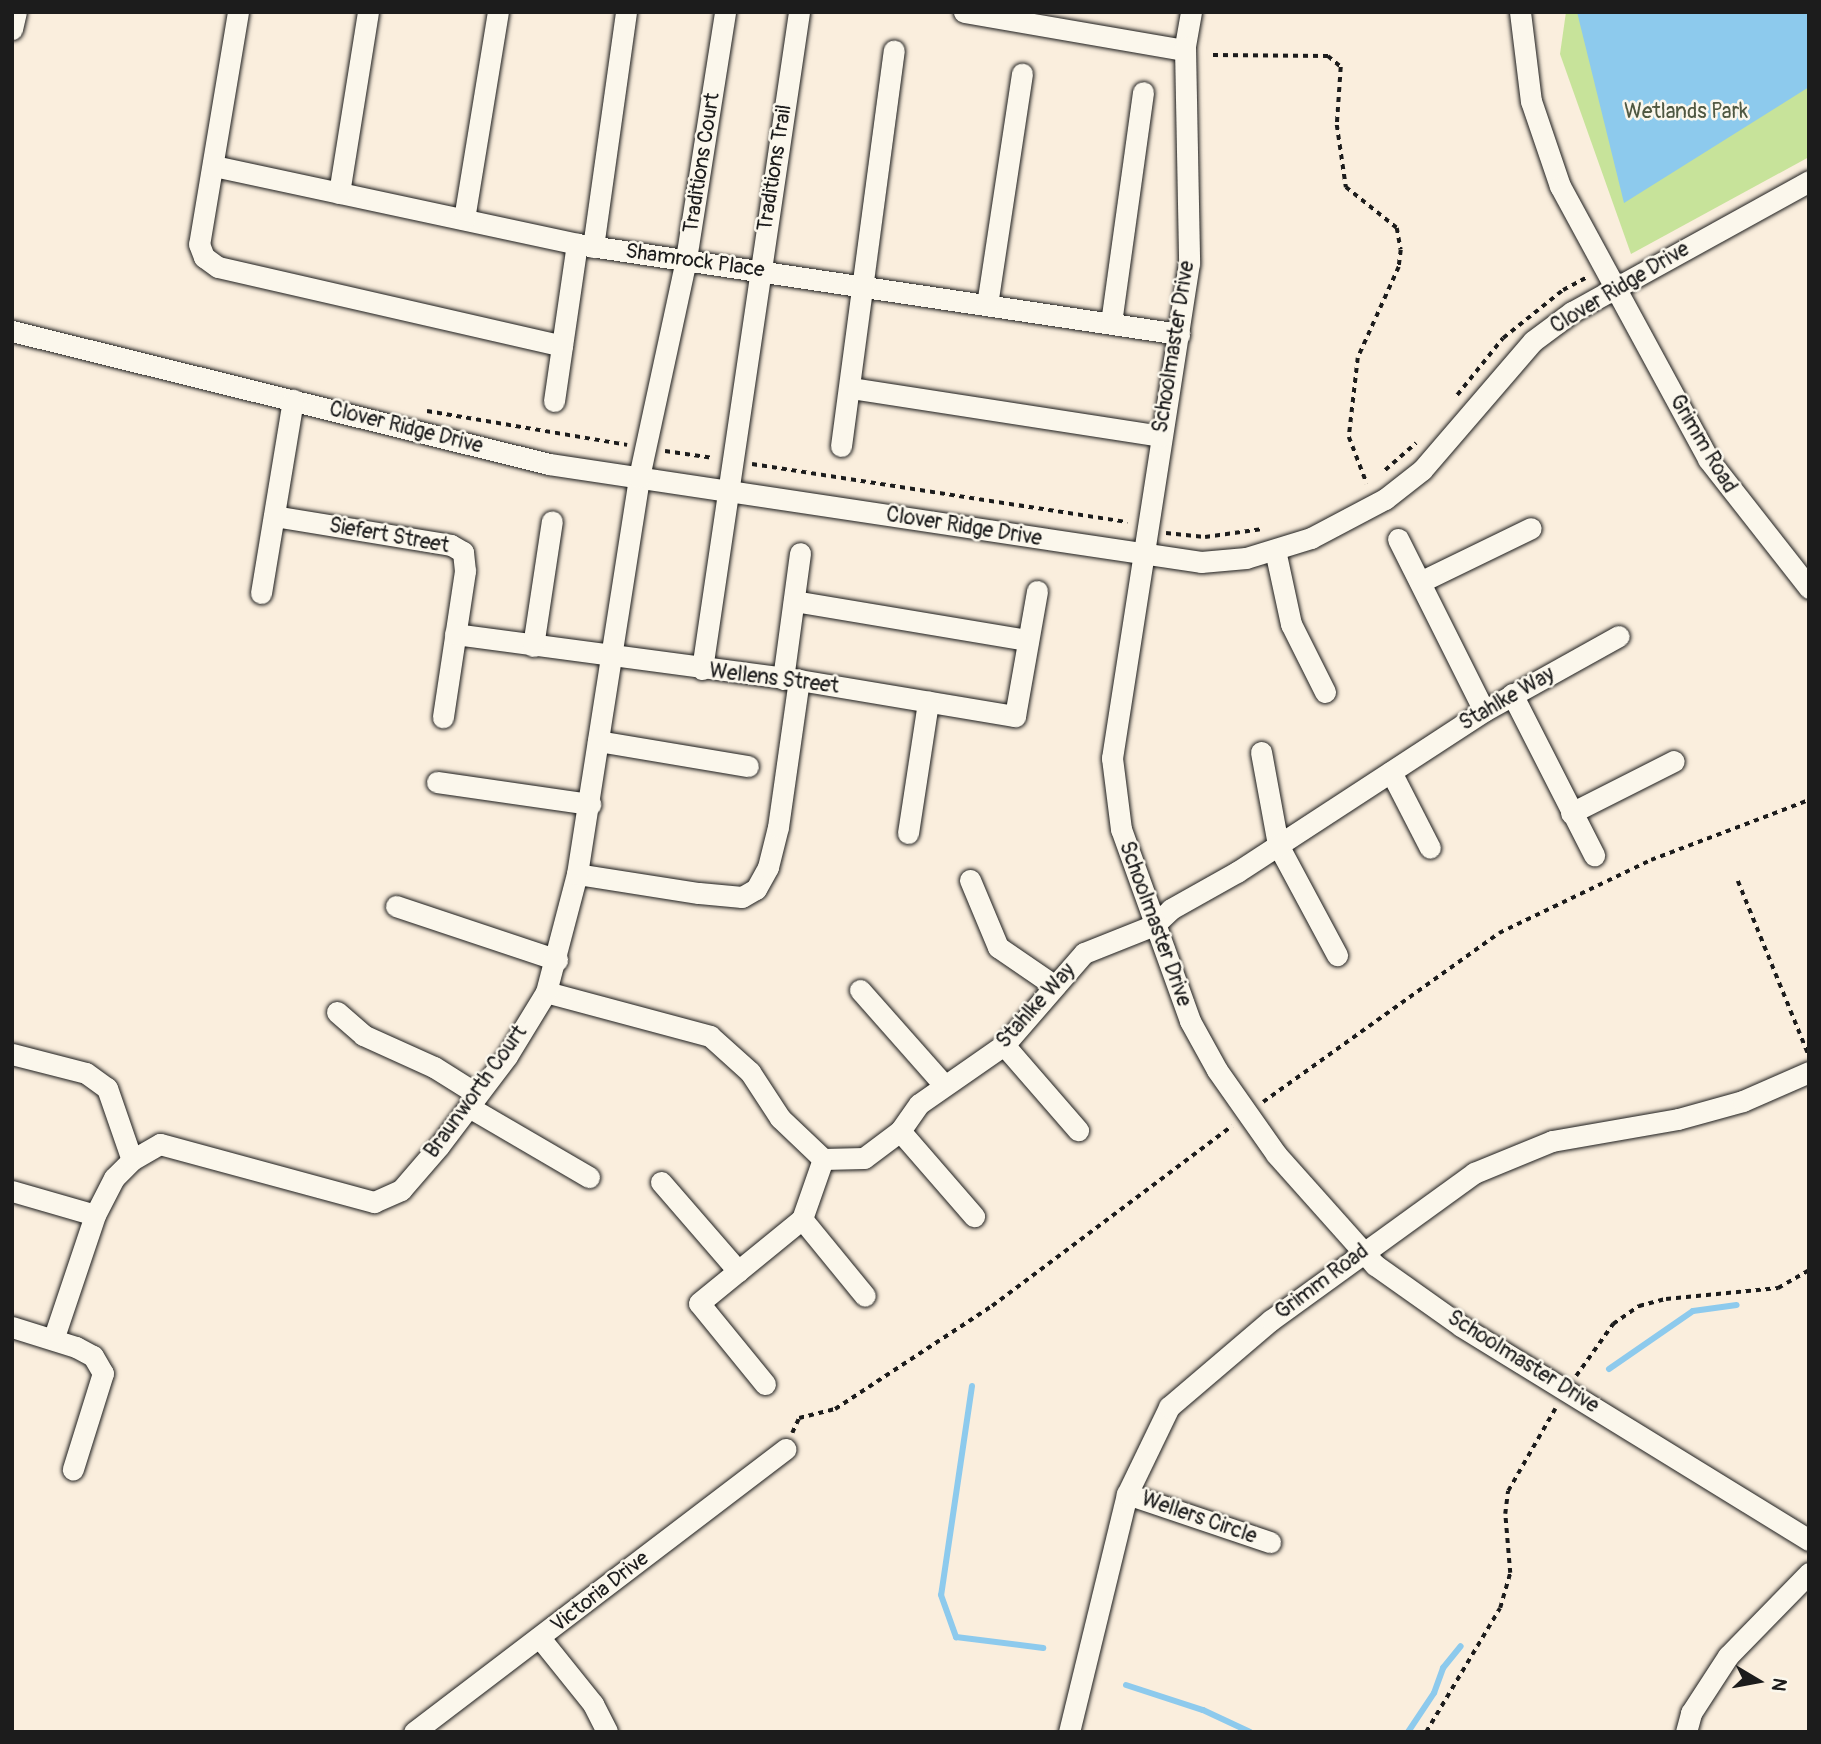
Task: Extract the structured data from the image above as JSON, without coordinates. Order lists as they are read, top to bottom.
{
  "streets": {
    "street": [
      "Traditions Court",
      "Traditions Trail",
      "Shamrock Place",
      "Clover Ridge Drive",
      "Schoolmaster Drive",
      "Grimm Road",
      "Siefert Street",
      "Wellens Street",
      "Stahlke Way",
      "Braunworth Court",
      "Wellers Circle",
      "Victoria Drive"
    ]
  },
  "crossings": [
    ["Traditions Court", "Shamrock Place"],
    ["Traditions Court", "Clover Ridge Drive"],
    ["Traditions Court", "Braunworth Court"],
    ["Traditions Trail", "Shamrock Place"],
    ["Traditions Trail", "Clover Ridge Drive"],
    ["Shamrock Place", "Schoolmaster Drive"],
    ["Clover Ridge Drive", "Schoolmaster Drive"],
    ["Clover Ridge Drive", "Grimm Road"],
    ["Clover Ridge Drive", "Braunworth Court"],
    ["Schoolmaster Drive", "Grimm Road"],
    ["Schoolmaster Drive", "Stahlke Way"],
    ["Grimm Road", "Wellers Circle"],
    ["Wellens Street", "Braunworth Court"]
  ],
  "parks": ["Wetlands Park"],
  "north": "right"
}
